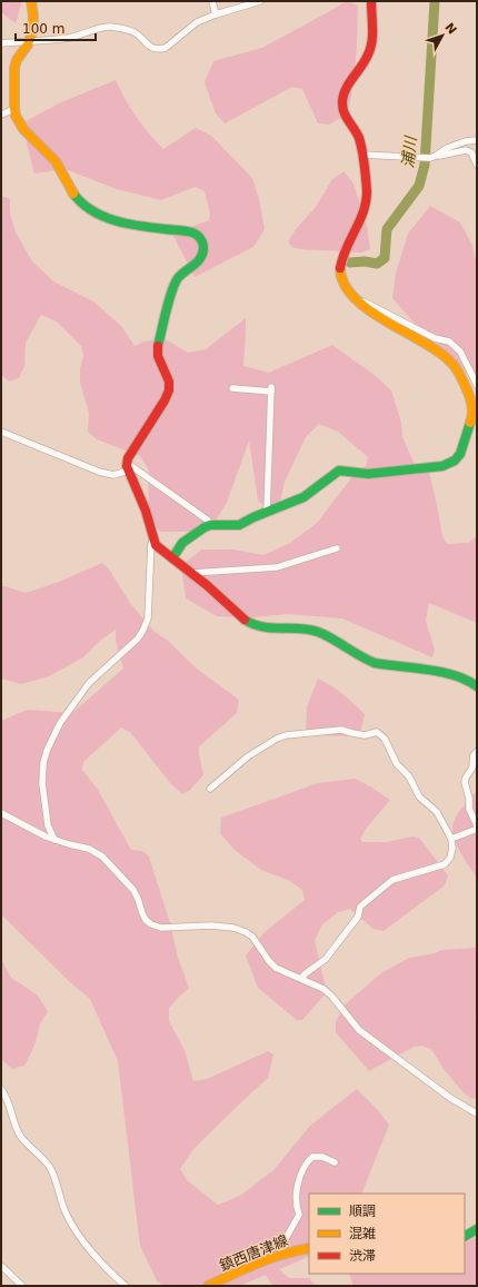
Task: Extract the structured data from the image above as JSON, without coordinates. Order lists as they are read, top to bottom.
{
  "streets": {
    "street": ["鎮西唐津線"]
  },
  "water": ["浦川"],
  "legend": ["順調", "混雑", "渋滞"],
  "scale_bar": "100 m",
  "north": "top right"
}
